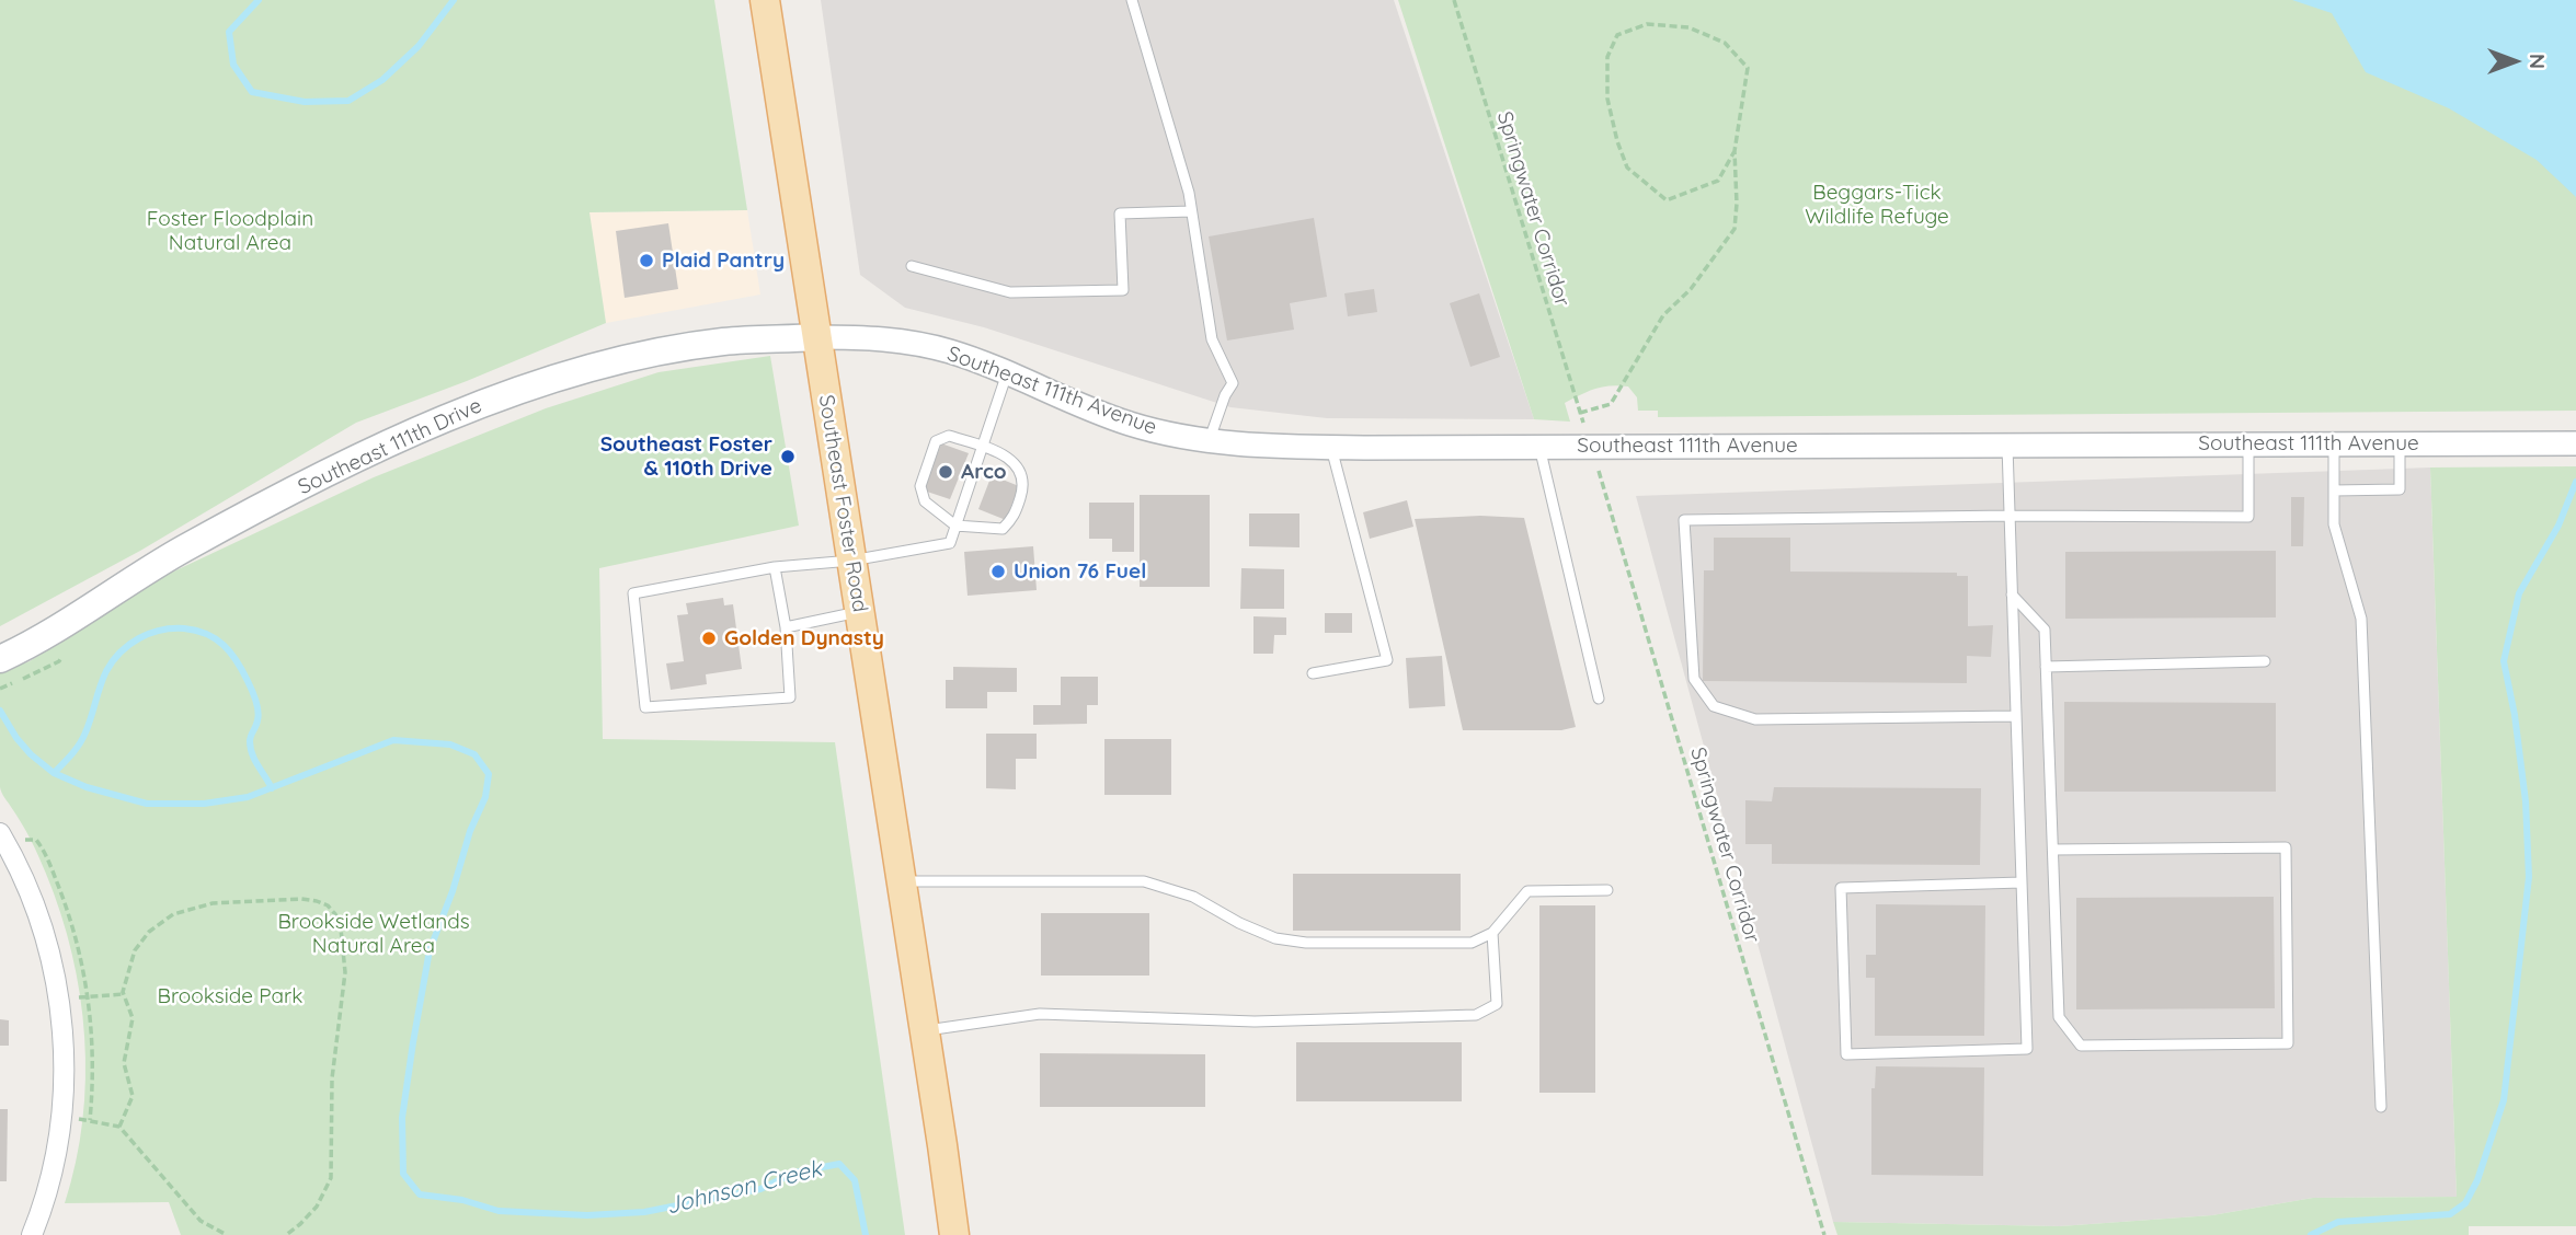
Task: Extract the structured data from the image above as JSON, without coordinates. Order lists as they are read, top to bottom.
{
  "streets": {
    "main road": ["Southeast 111th Drive", "Southeast Foster Road"],
    "street": ["Southeast 111th Avenue"],
    "path": ["Springwater Corridor"]
  },
  "crossings": [
    ["Southeast 111th Avenue", "Southeast 111th Drive"],
    ["Southeast 111th Avenue", "Southeast Foster Road"],
    ["Southeast 111th Drive", "Southeast Foster Road"]
  ],
  "water": ["Johnson Creek"],
  "parks": [
    "Beggars-Tick Wildlife Refuge",
    "Foster Floodplain Natural Area",
    "Brookside Wetlands Natural Area",
    "Brookside Park"
  ],
  "places": [
    "Plaid Pantry",
    "Southeast Foster & 110th Drive",
    "Arco",
    "Union 76 Fuel",
    "Golden Dynasty"
  ],
  "north": "right"
}
